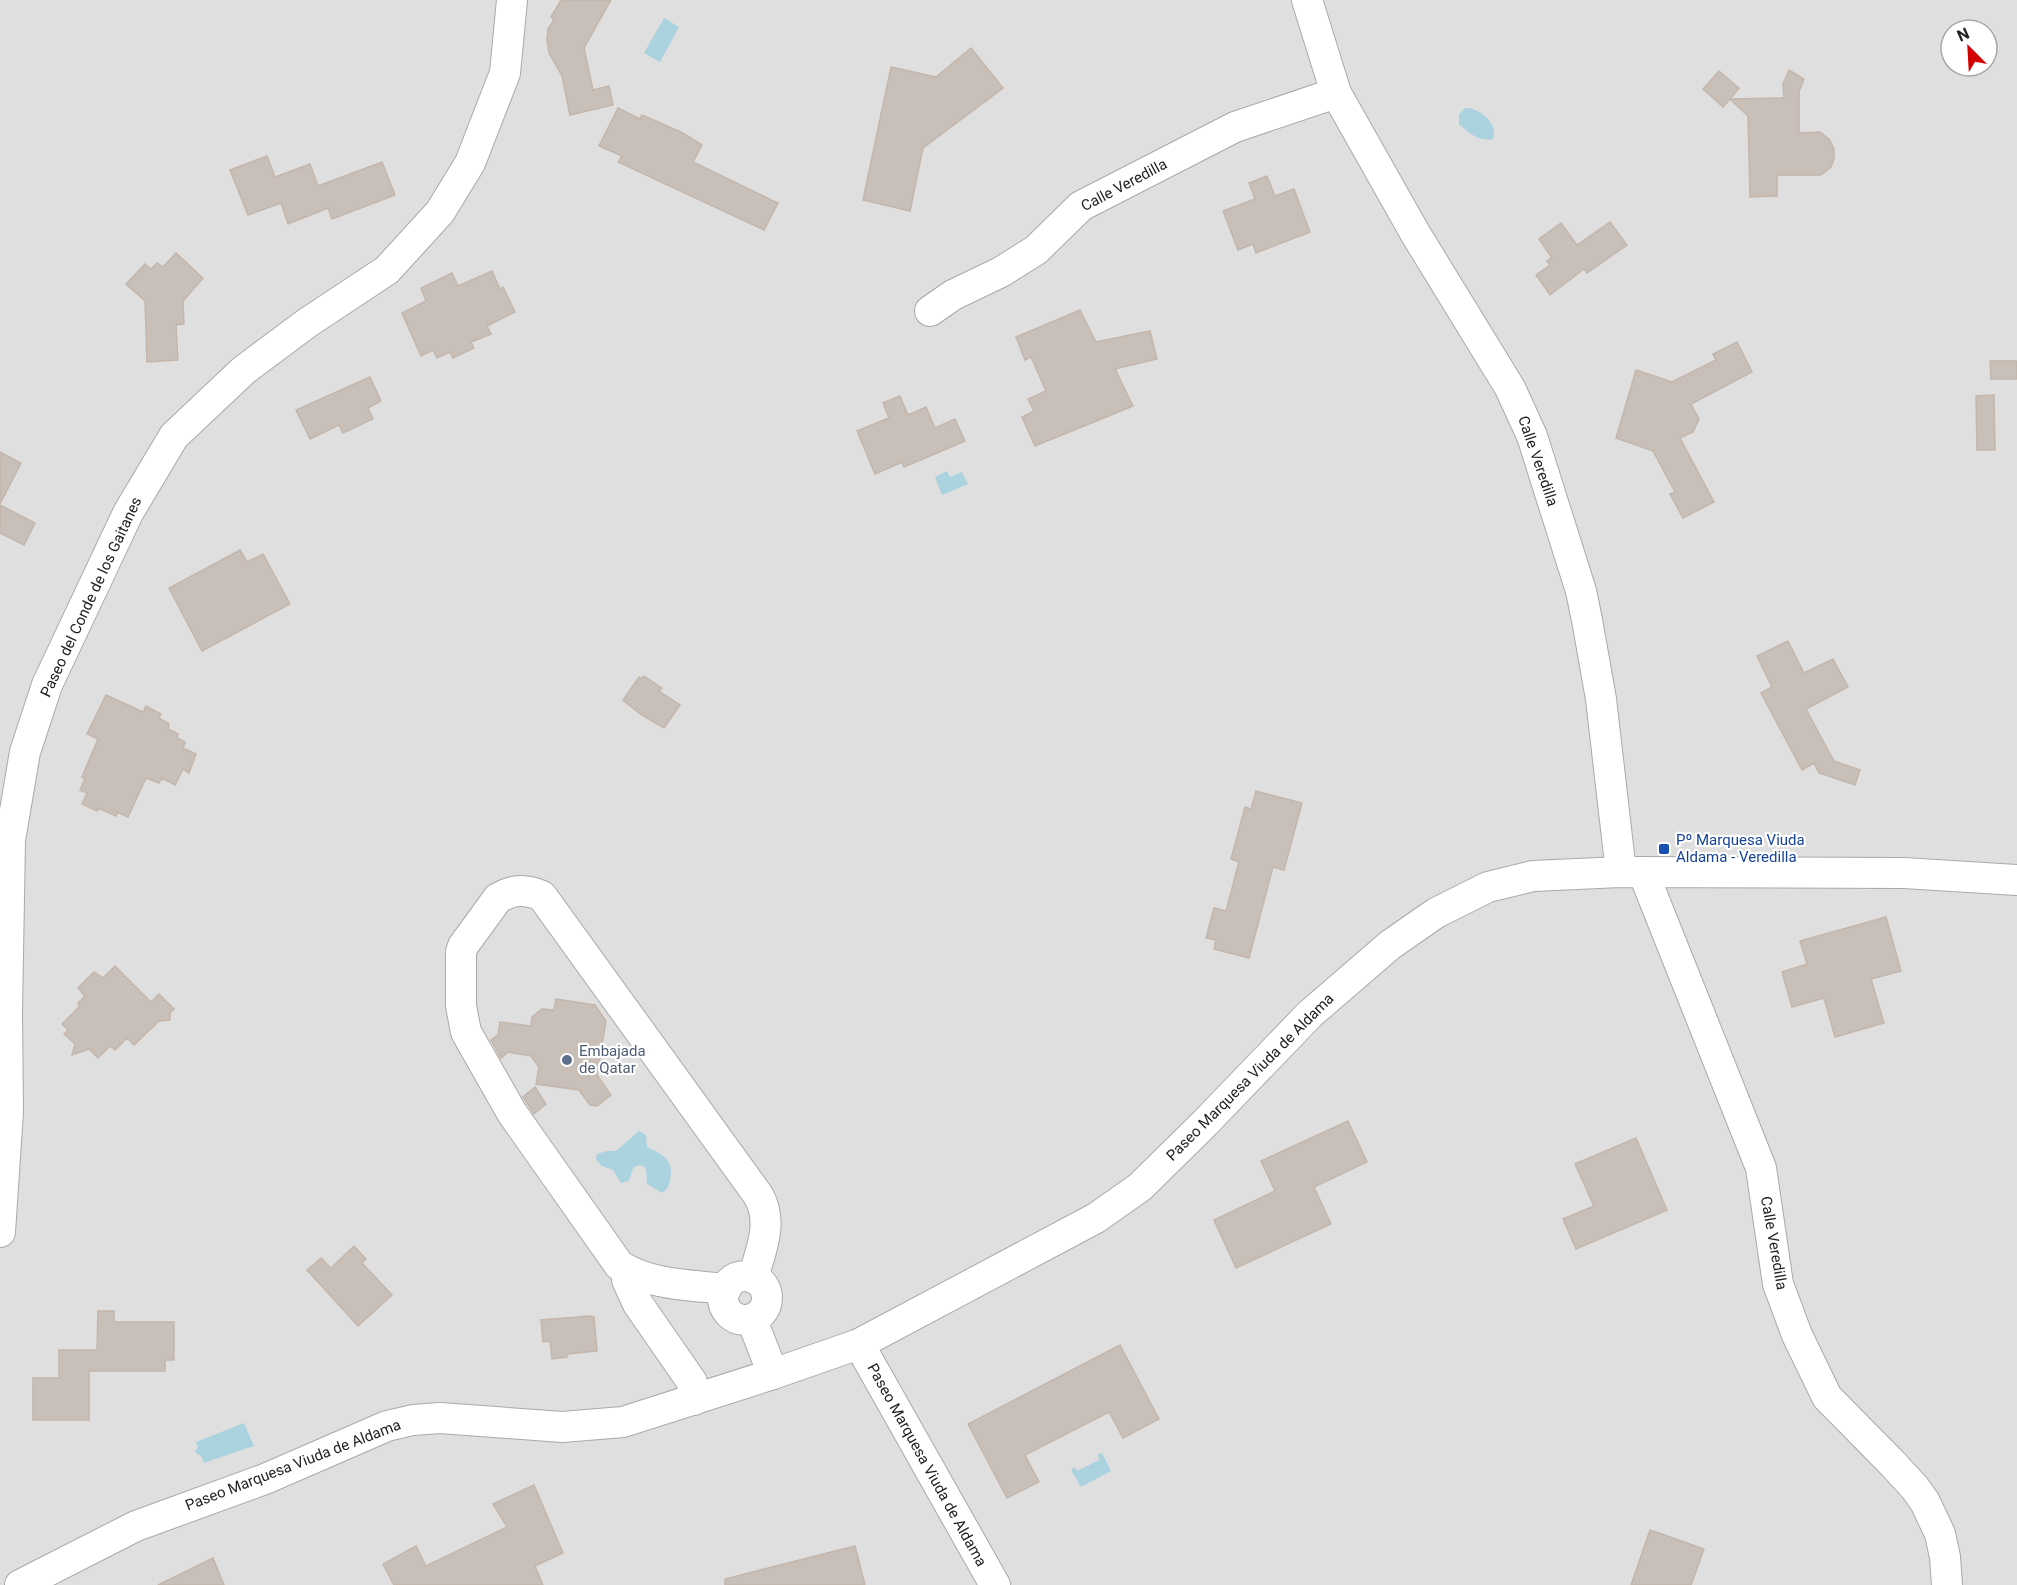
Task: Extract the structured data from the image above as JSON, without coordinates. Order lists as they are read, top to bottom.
{
  "streets": {
    "street": ["Calle Veredilla", "Paseo del Conde de los Gaitanes", "Paseo Marquesa Viuda de Aldama"]
  },
  "crossings": [
    ["Calle Veredilla", "Paseo Marquesa Viuda de Aldama"]
  ],
  "places": {
    "transit": ["Pº Marquesa Viuda Aldama - Veredilla"],
    "other": ["Embajada de Qatar"]
  },
  "north": "top left"
}
